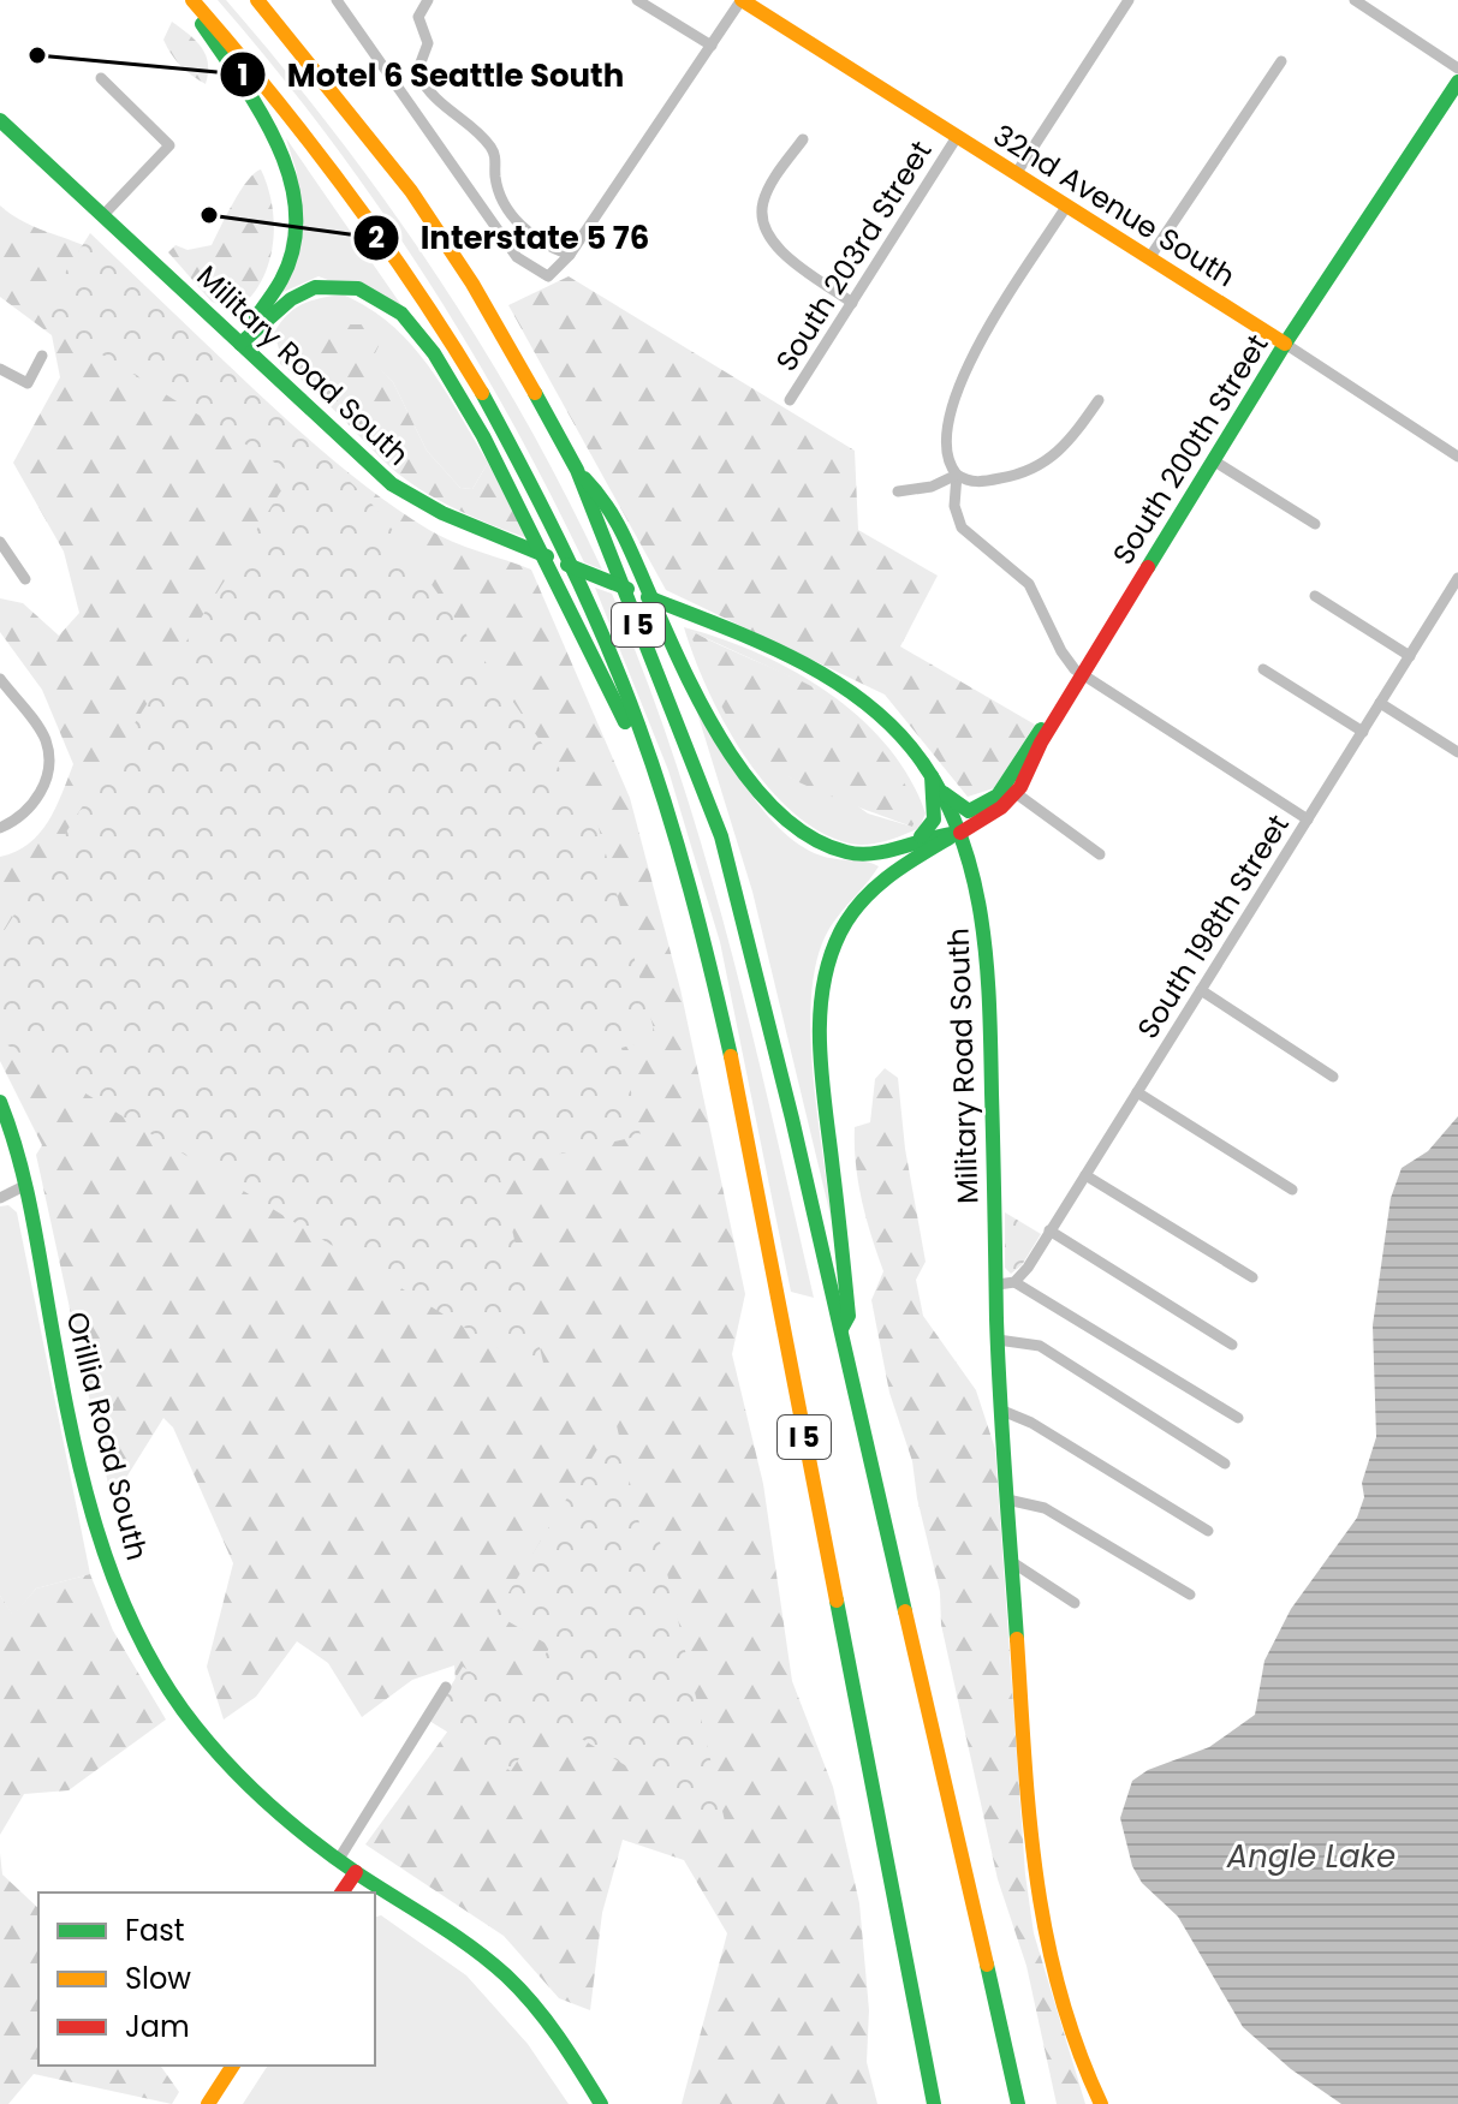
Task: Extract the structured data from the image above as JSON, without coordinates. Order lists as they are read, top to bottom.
{
  "streets": {
    "main road": [
      "32nd Avenue South",
      "Military Road South",
      "South 200th Street",
      "I 5",
      "Orillia Road South"
    ],
    "street": ["South 203rd Street", "South 198th Street"]
  },
  "crossings": [
    ["32nd Avenue South", "South 203rd Street"],
    ["32nd Avenue South", "South 200th Street"],
    ["Military Road South", "South 200th Street"],
    ["South 200th Street", "I 5"]
  ],
  "water": ["Angle Lake"],
  "places": ["Motel 6 Seattle South", "Interstate 5 76"],
  "legend": ["Fast", "Slow", "Jam"]
}
